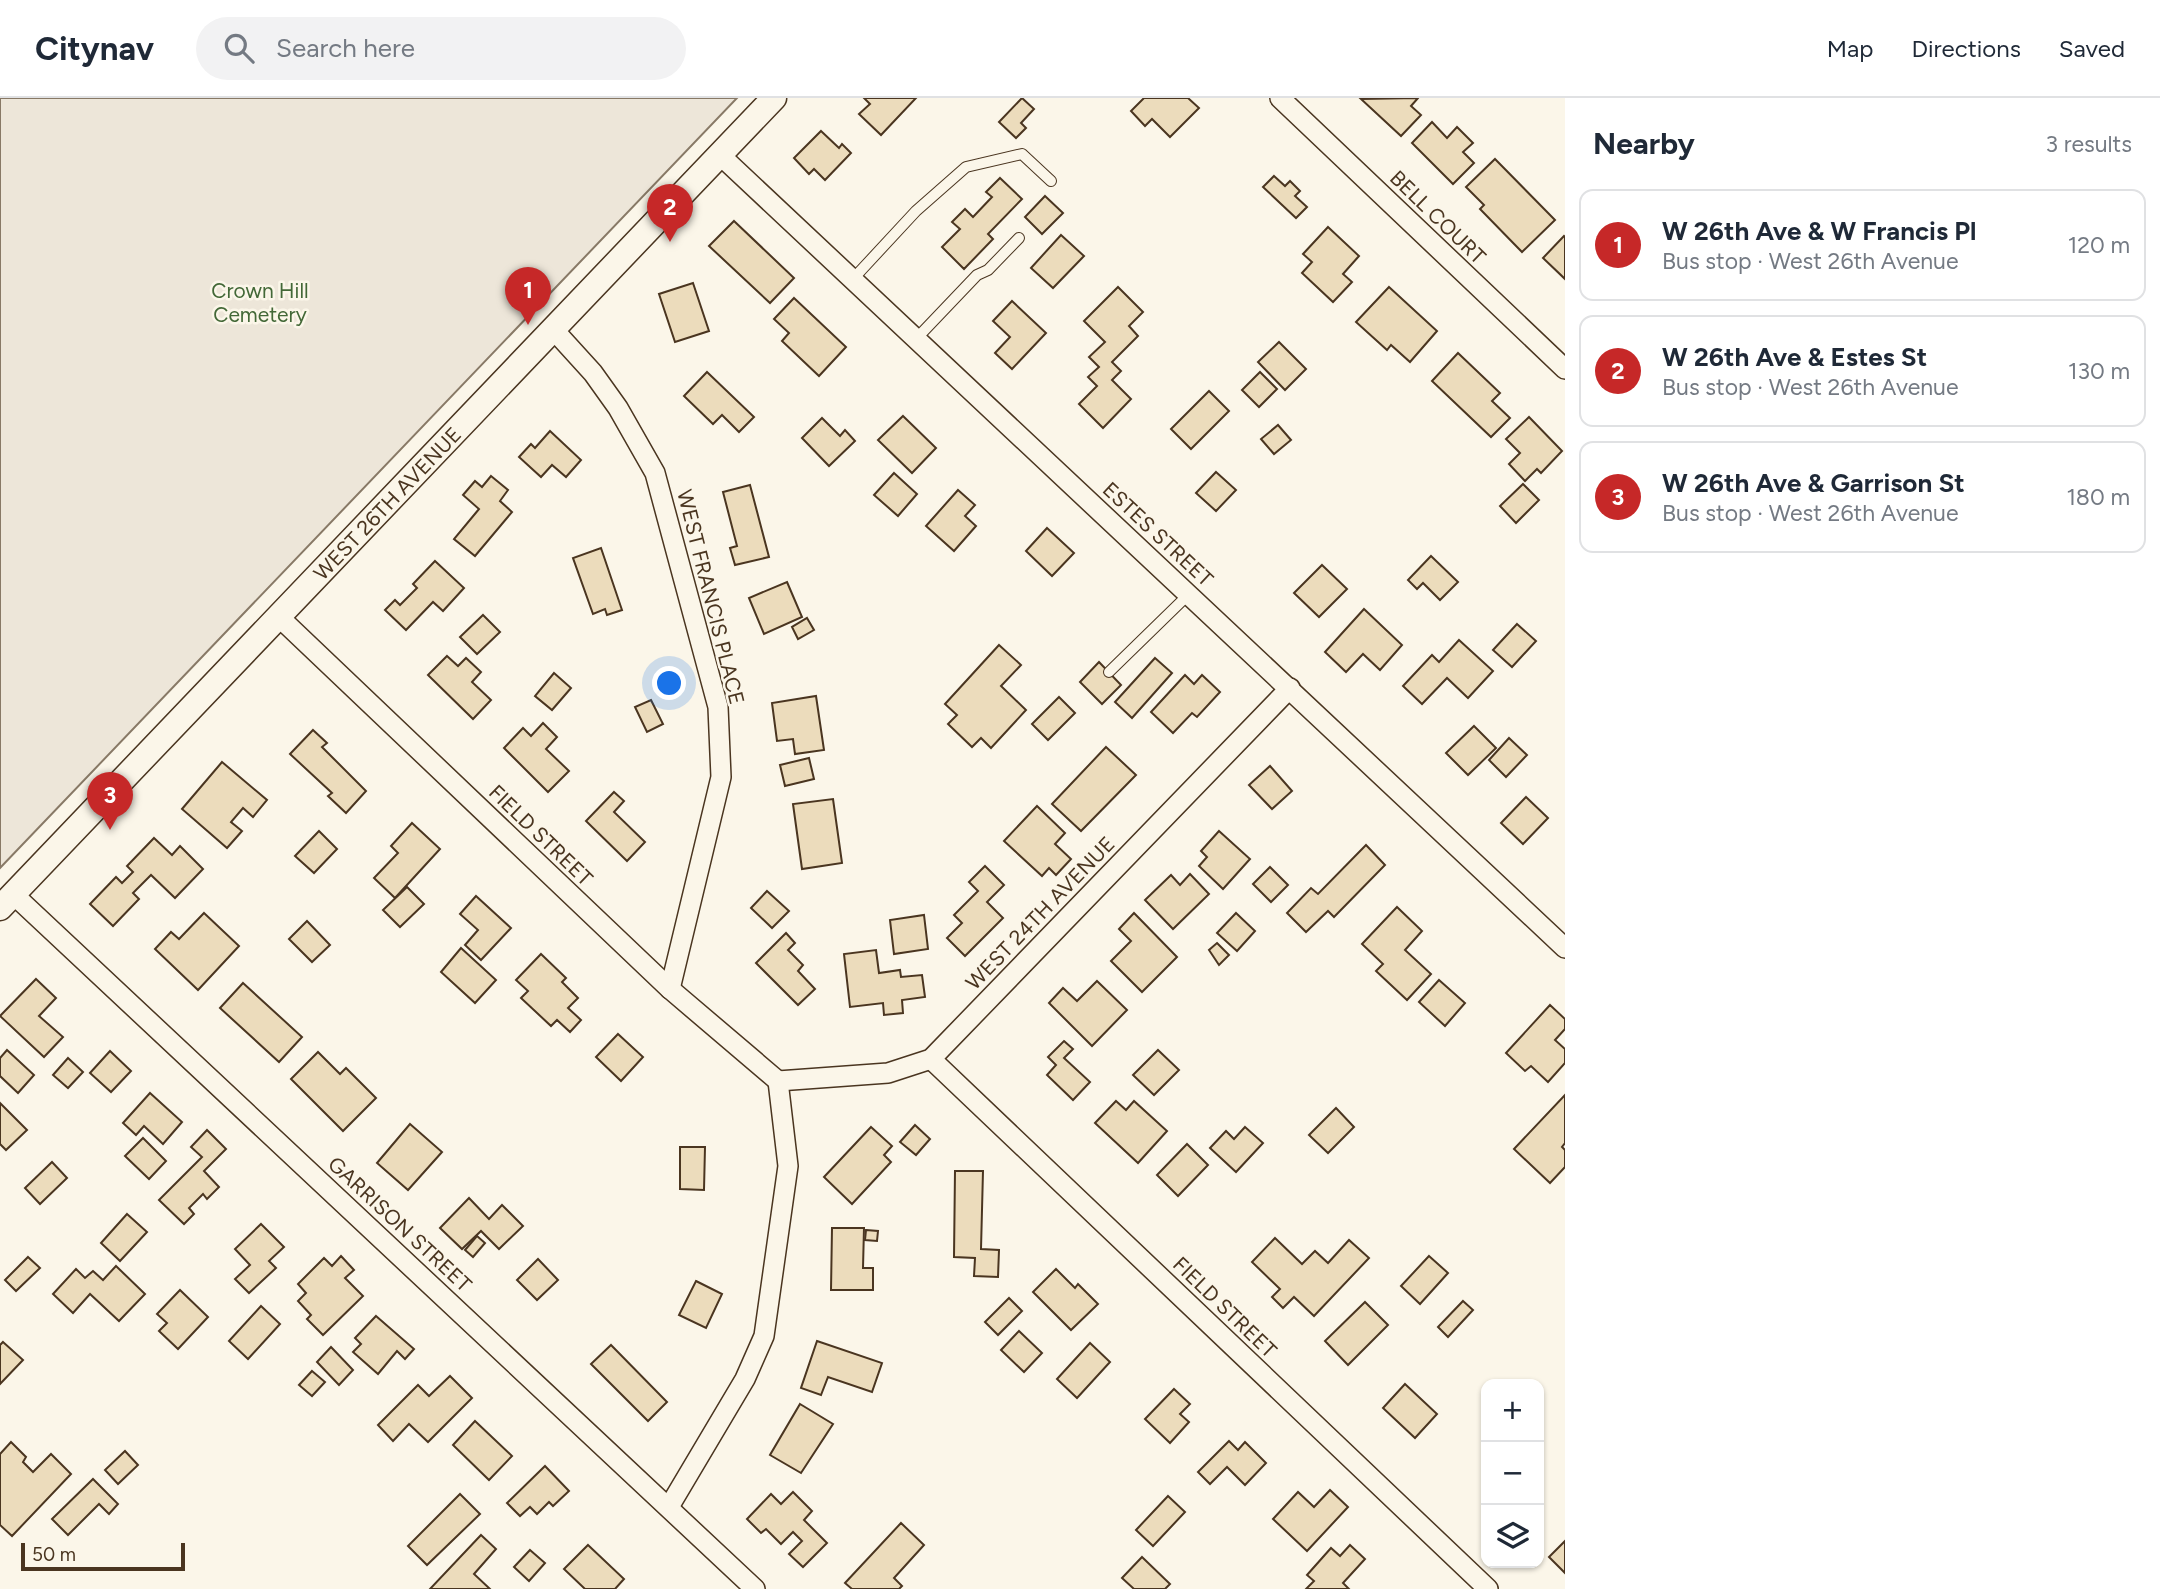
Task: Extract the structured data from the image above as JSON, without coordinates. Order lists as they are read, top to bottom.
{
  "streets": {
    "street": [
      "BELL COURT",
      "WEST 26TH AVENUE",
      "ESTES STREET",
      "WEST FRANCIS PLACE",
      "FIELD STREET",
      "WEST 24TH AVENUE",
      "GARRISON STREET"
    ]
  },
  "crossings": [
    ["WEST 26TH AVENUE", "ESTES STREET"],
    ["WEST 26TH AVENUE", "WEST FRANCIS PLACE"],
    ["WEST 26TH AVENUE", "FIELD STREET"],
    ["WEST 26TH AVENUE", "GARRISON STREET"],
    ["ESTES STREET", "WEST 24TH AVENUE"],
    ["WEST FRANCIS PLACE", "FIELD STREET"],
    ["FIELD STREET", "WEST 24TH AVENUE"]
  ],
  "parks": ["Crown Hill Cemetery"],
  "scale_bar": "50 m",
  "page": {
    "header": "Citynav",
    "search": "Search here",
    "nav": ["Map", "Directions", "Saved"],
    "heading": ["Nearby", "3 results"],
    "pins": ["2", "1", "3"],
    "list": [
      {
        "mark": "1",
        "name": "W 26th Ave & W Francis Pl",
        "note": "Bus stop · West 26th Avenue",
        "value": "120 m"
      },
      {
        "mark": "2",
        "name": "W 26th Ave & Estes St",
        "note": "Bus stop · West 26th Avenue",
        "value": "130 m"
      },
      {
        "mark": "3",
        "name": "W 26th Ave & Garrison St",
        "note": "Bus stop · West 26th Avenue",
        "value": "180 m"
      }
    ],
    "map_buttons": ["+", "−"],
    "scale": "50 m"
  }
}
